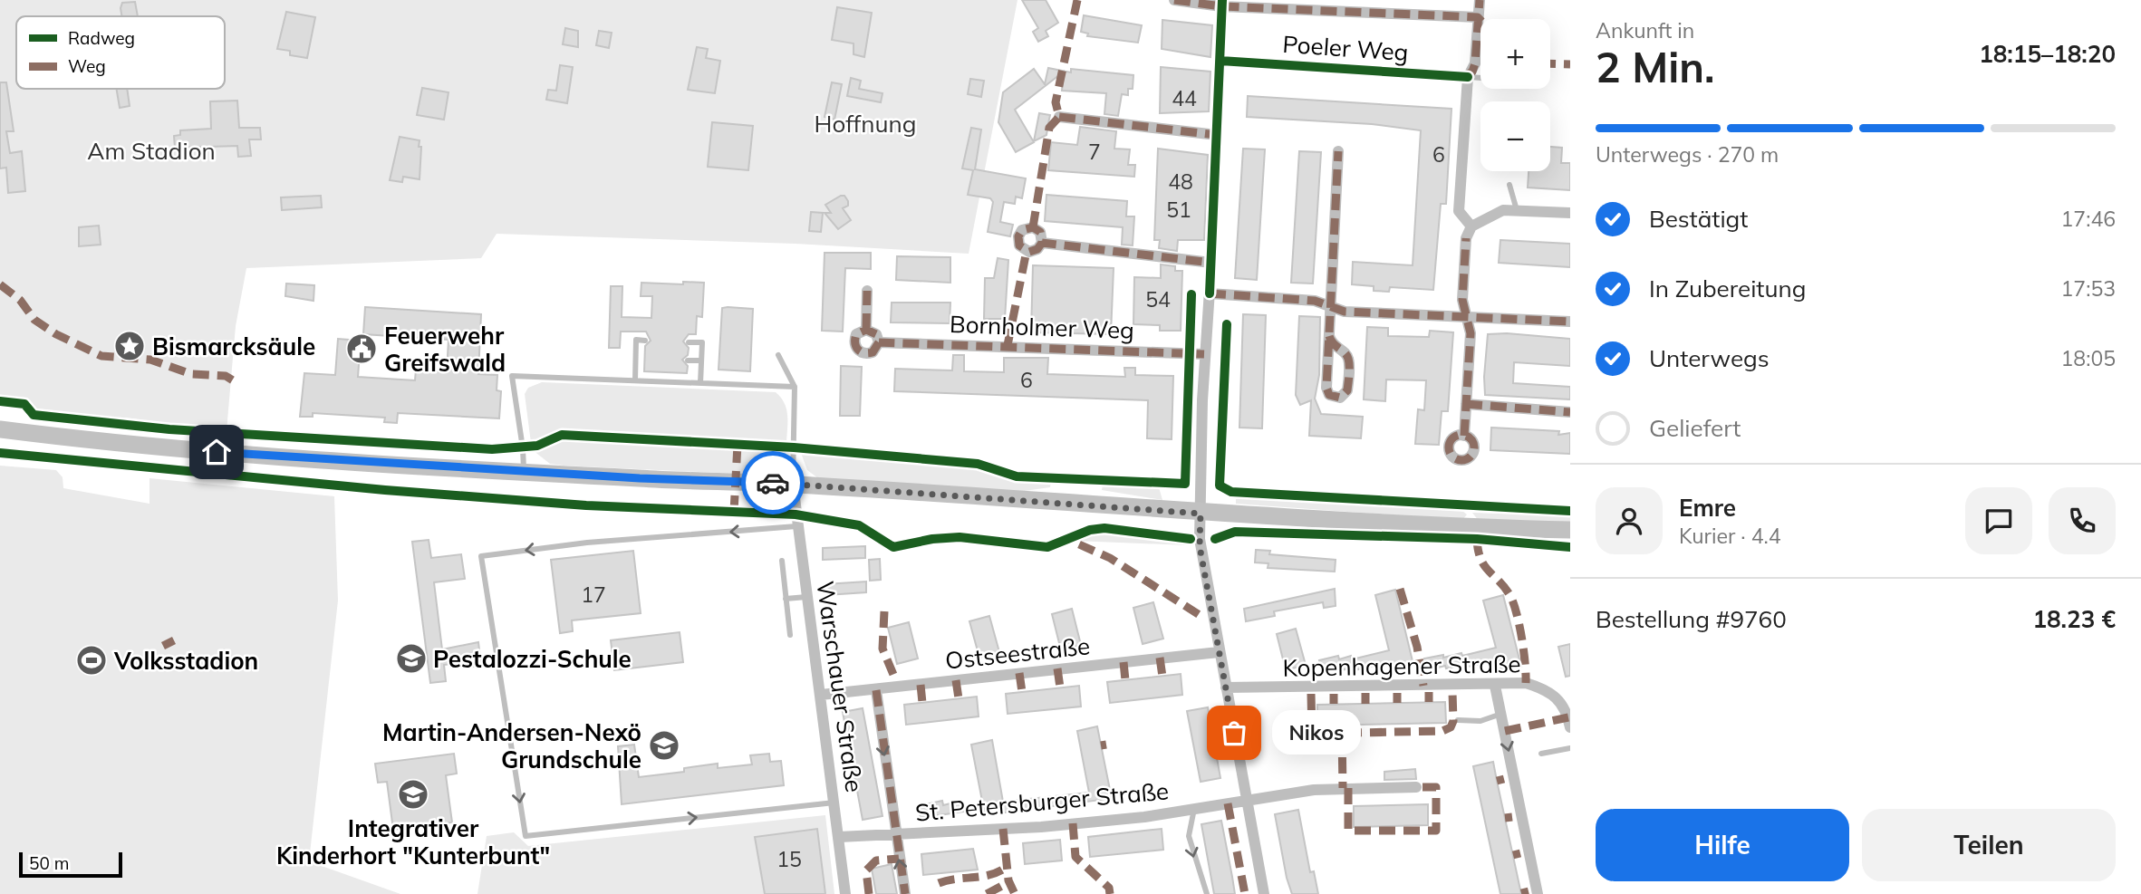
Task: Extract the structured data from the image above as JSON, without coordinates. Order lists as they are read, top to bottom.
{
  "streets": {
    "street": [
      "Poeler Weg",
      "Bornholmer Weg",
      "Ostseestraße",
      "Kopenhagener Straße",
      "Warschauer Straße",
      "St. Petersburger Straße"
    ]
  },
  "crossings": [
    ["Ostseestraße", "Warschauer Straße"],
    ["Warschauer Straße", "St. Petersburger Straße"]
  ],
  "parks": ["Hoffnung", "Am Stadion"],
  "places": {
    "place": ["Bismarcksäule"],
    "public building": ["Feuerwehr Greifswald"],
    "school or university": ["Pestalozzi-Schule", "Martin-Andersen-Nexö Grundschule", "Integrativer Kinderhort \"Kunterbunt\""],
    "sports": ["Volksstadion"],
    "other": ["Nikos"]
  },
  "house_numbers": [
    "44",
    "7",
    "6",
    "48",
    "51",
    "54",
    "6",
    "17",
    "15"
  ],
  "legend": ["Radweg", "Weg"],
  "scale_bar": "50 m",
  "page": {
    "heading": ["2 Min.", "Ankunft in", "18:15–18:20"],
    "panel": [
      "Emre",
      "Kurier · 4.4",
      "Bestellung #9760",
      "18.23 €"
    ],
    "map_buttons": ["+", "−"],
    "bar": "Unterwegs · 270 m",
    "list": [
      ["Bestätigt", "17:46"],
      ["In Zubereitung", "17:53"],
      ["Unterwegs", "18:05"],
      "Geliefert"
    ],
    "bubble": "Nikos",
    "buttons": ["Hilfe", "Teilen"],
    "scale": "50 m"
  }
}
